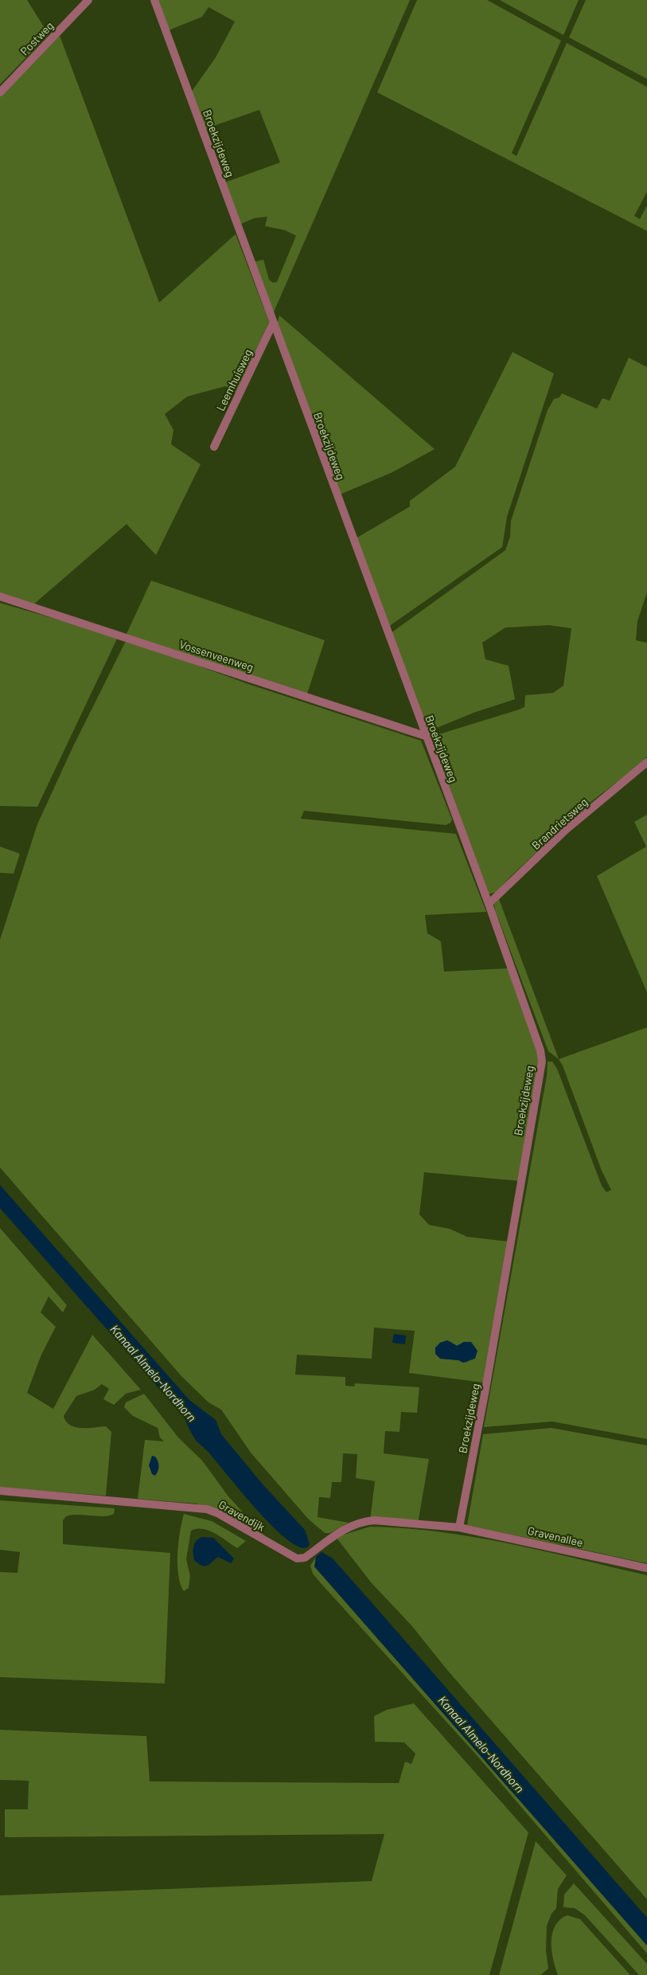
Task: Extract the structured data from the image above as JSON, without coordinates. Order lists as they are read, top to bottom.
{
  "streets": {
    "street": [
      "Postweg",
      "Broekzijdeweg",
      "Leemhuisweg",
      "Vossenveenweg",
      "Brandrietsweg",
      "Gravendijk",
      "Gravenallee"
    ]
  },
  "crossings": [
    ["Broekzijdeweg", "Leemhuisweg"],
    ["Broekzijdeweg", "Vossenveenweg"],
    ["Broekzijdeweg", "Brandrietsweg"],
    ["Broekzijdeweg", "Gravendijk"],
    ["Broekzijdeweg", "Gravenallee"],
    ["Gravendijk", "Gravenallee"]
  ],
  "water": ["Kanaal Almelo-Nordhorn"]
}
